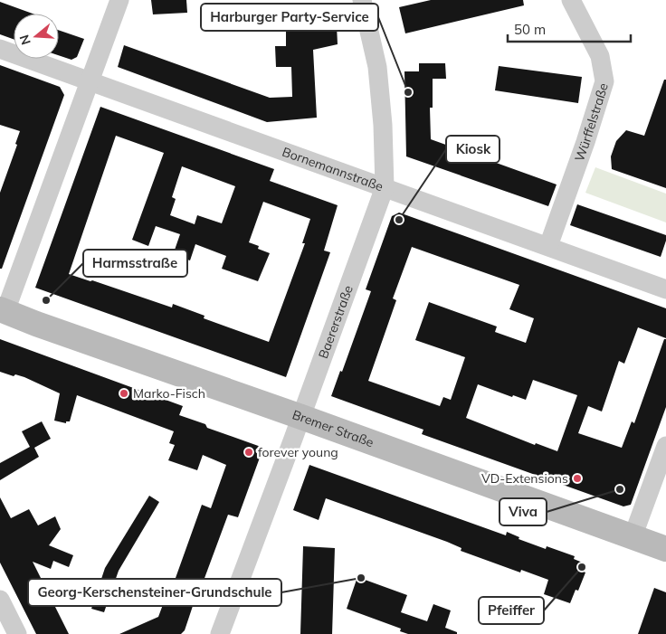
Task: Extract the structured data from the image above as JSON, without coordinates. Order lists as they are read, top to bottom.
{
  "streets": {
    "main road": ["Bremer Straße"],
    "street": ["Würffelstraße", "Bornemannstraße", "Baererstraße"]
  },
  "crossings": [
    ["Würffelstraße", "Bornemannstraße"],
    ["Bornemannstraße", "Baererstraße"],
    ["Baererstraße", "Bremer Straße"]
  ],
  "places": [
    "Harburger Party-Service",
    "Kiosk",
    "Harmsstraße",
    "Marko-Fisch",
    "forever young",
    "VD-Extensions",
    "Viva",
    "Pfeiffer",
    "Georg-Kerschensteiner-Grundschule"
  ],
  "scale_bar": "50 m",
  "north": "left"
}
